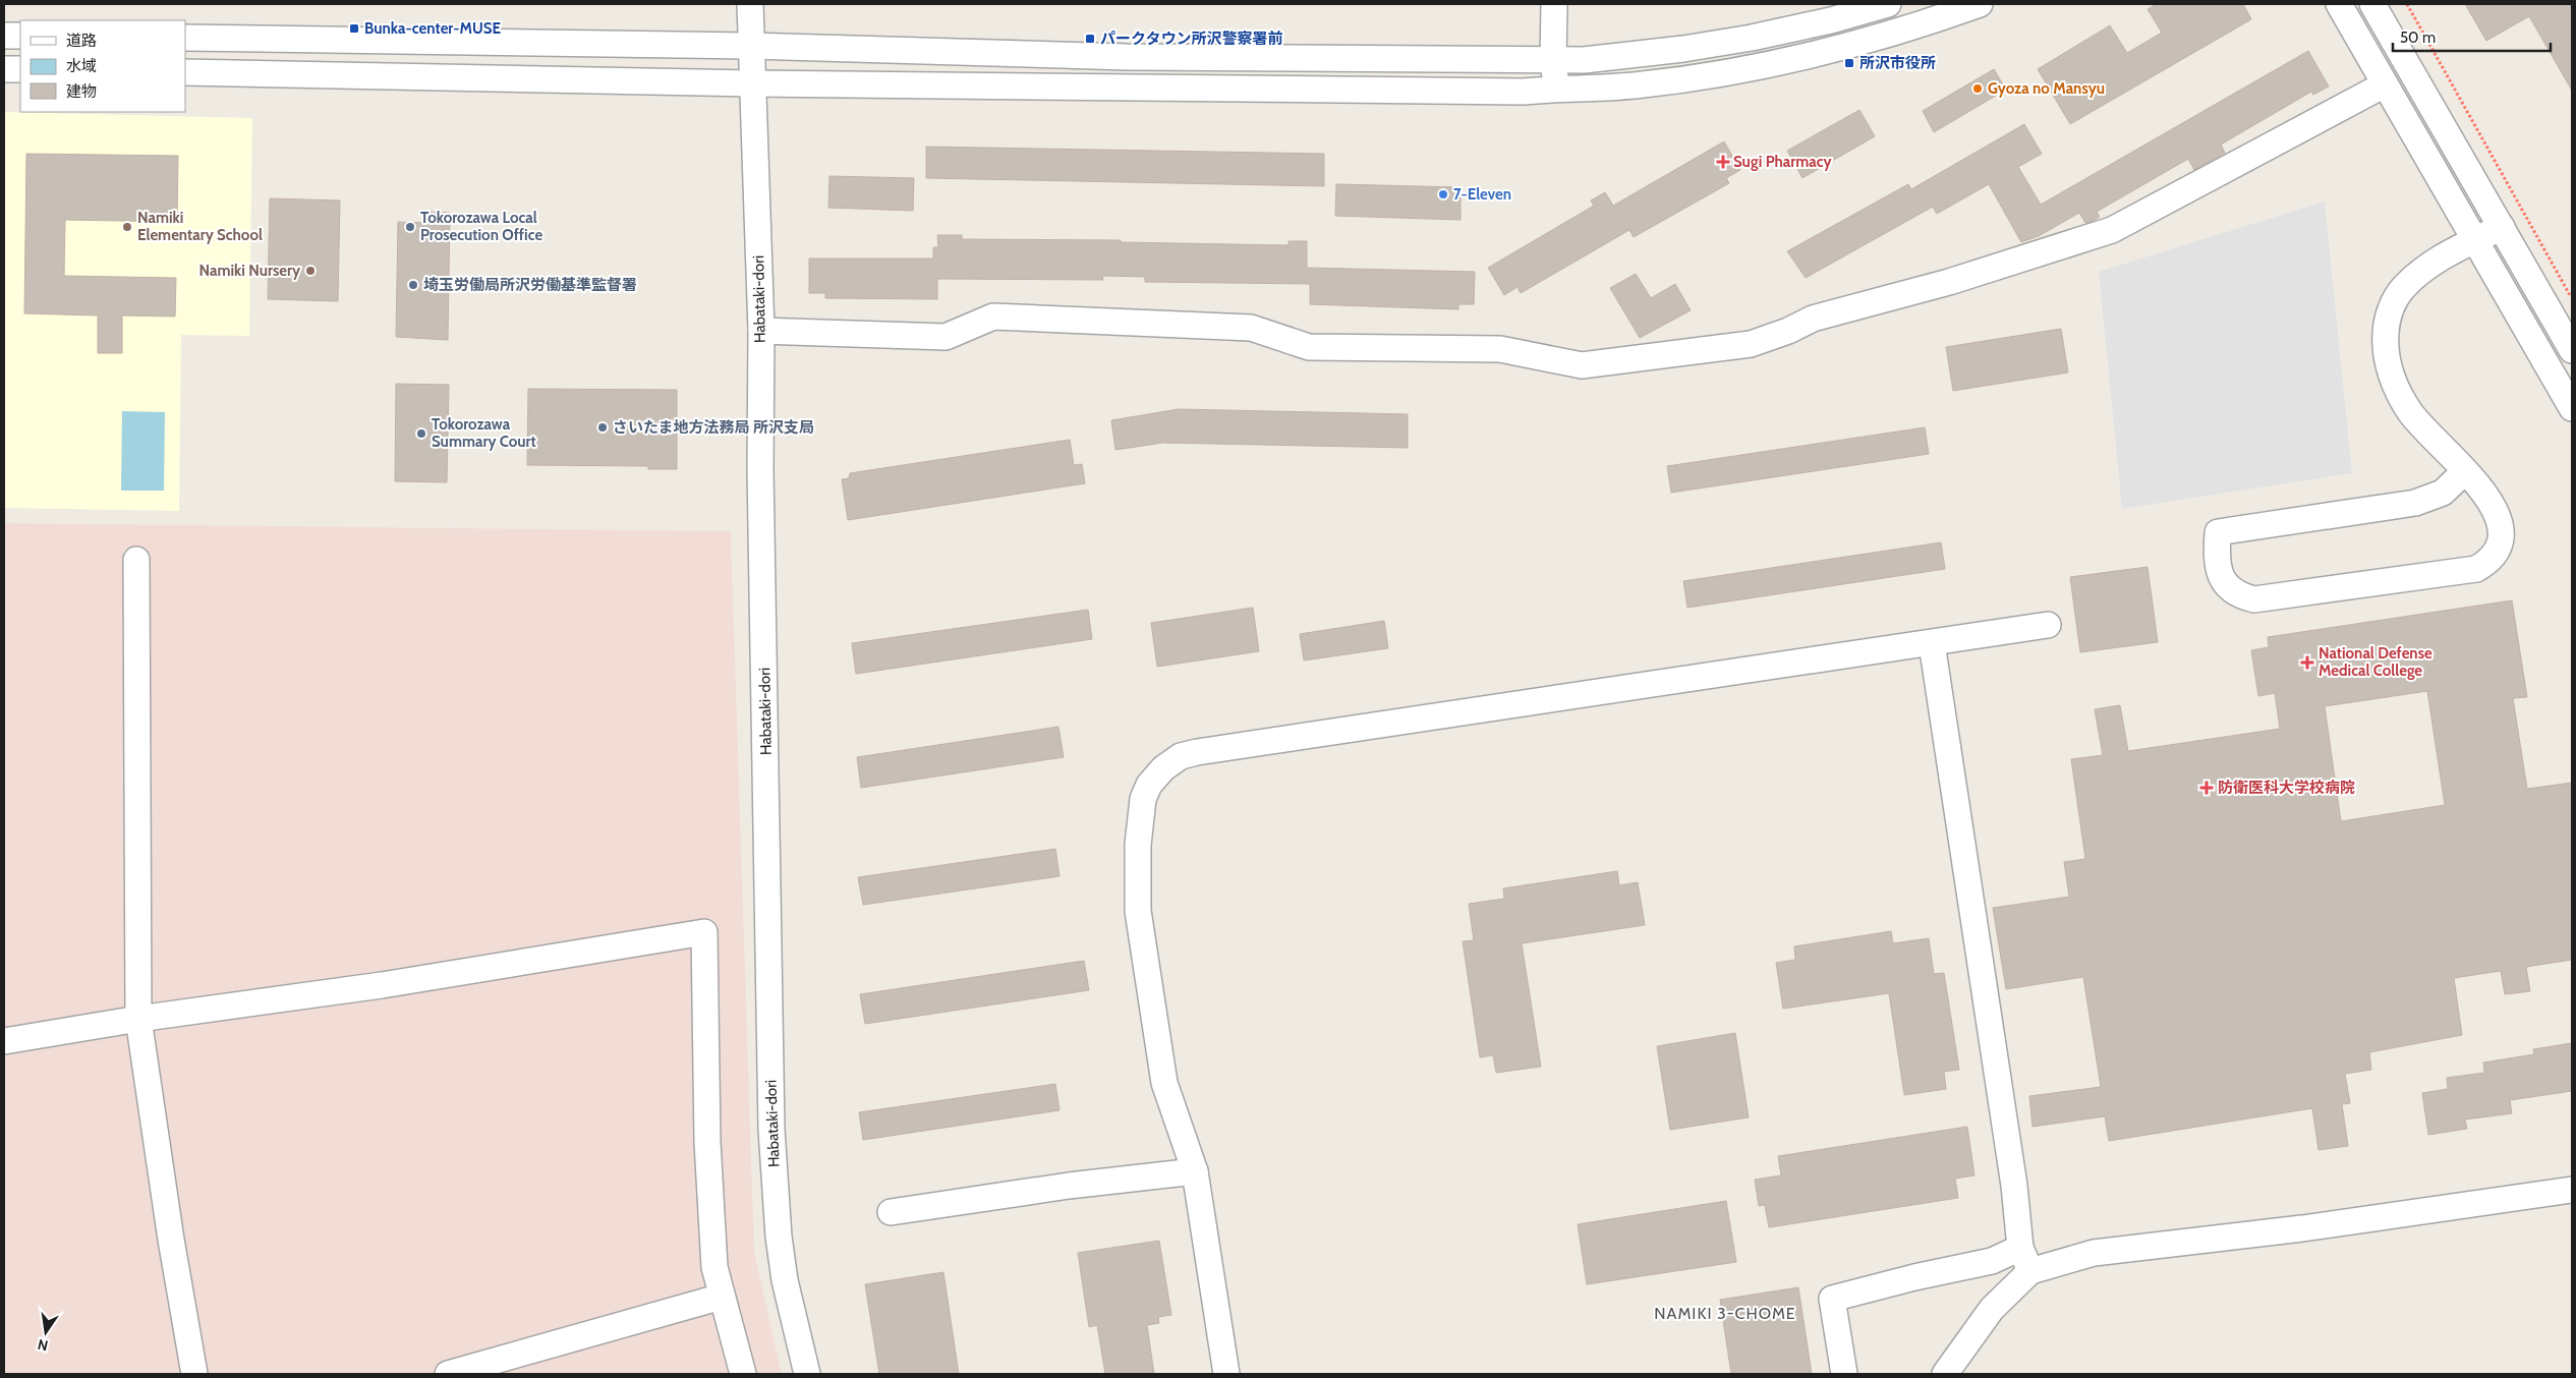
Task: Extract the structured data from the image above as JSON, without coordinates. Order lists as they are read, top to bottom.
{
  "streets": {
    "street": ["Habataki-dori"]
  },
  "districts": ["NAMIKI 3-CHOME"],
  "places": {
    "transit": ["Bunka-center-MUSE", "パークタウン所沢警察署前", "所沢市役所"],
    "other": [
      "Gyoza no Mansyu",
      "7-Eleven",
      "Namiki Elementary School",
      "Tokorozawa Local Prosecution Office",
      "Namiki Nursery",
      "埼玉労働局所沢労働基準監督署",
      "さいたま地方法務局 所沢支局",
      "Tokorozawa Summary Court"
    ],
    "health": ["Sugi Pharmacy", "National Defense Medical College", "防衛医科大学校病院"]
  },
  "legend": ["道路", "水域", "建物"],
  "scale_bar": "50 m",
  "north": "bottom"
}
